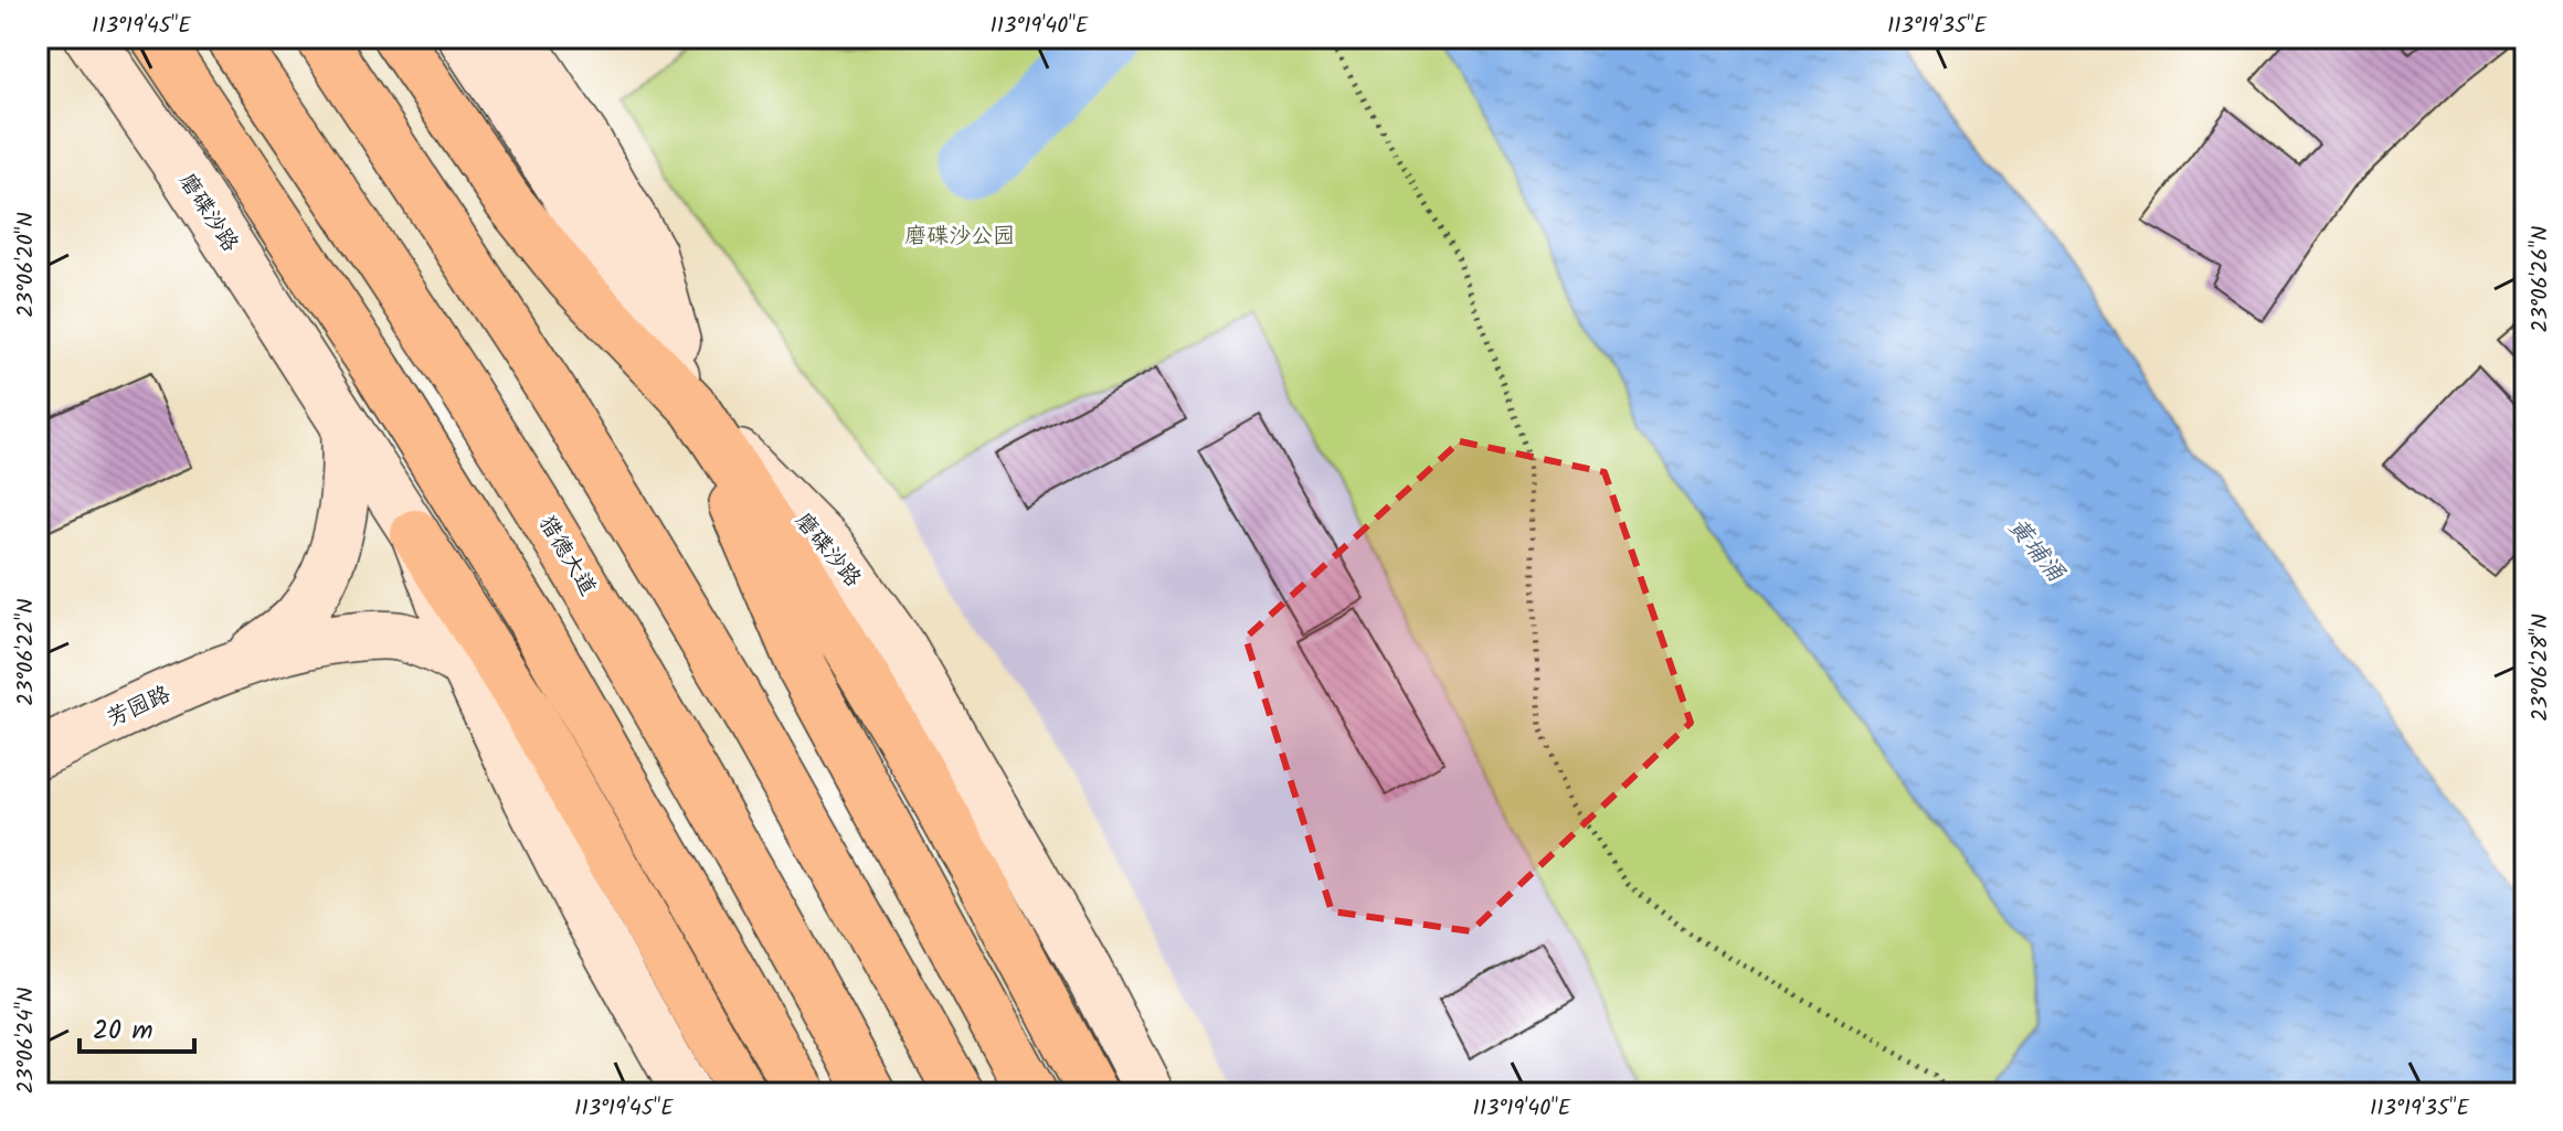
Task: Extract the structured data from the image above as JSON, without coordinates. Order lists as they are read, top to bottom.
{
  "streets": {
    "highway": ["猎德大道"],
    "street": ["磨碟沙路", "芳园路"]
  },
  "water": ["黄埔涌"],
  "parks": ["磨碟沙公园"],
  "scale_bar": "20 m",
  "coordinates": [
    "113°19'45\"E",
    "113°19'40\"E",
    "113°19'35\"E",
    "23°06'20\"N",
    "23°06'26\"N",
    "23°06'22\"N",
    "23°06'28\"N",
    "23°06'24\"N"
  ]
}
